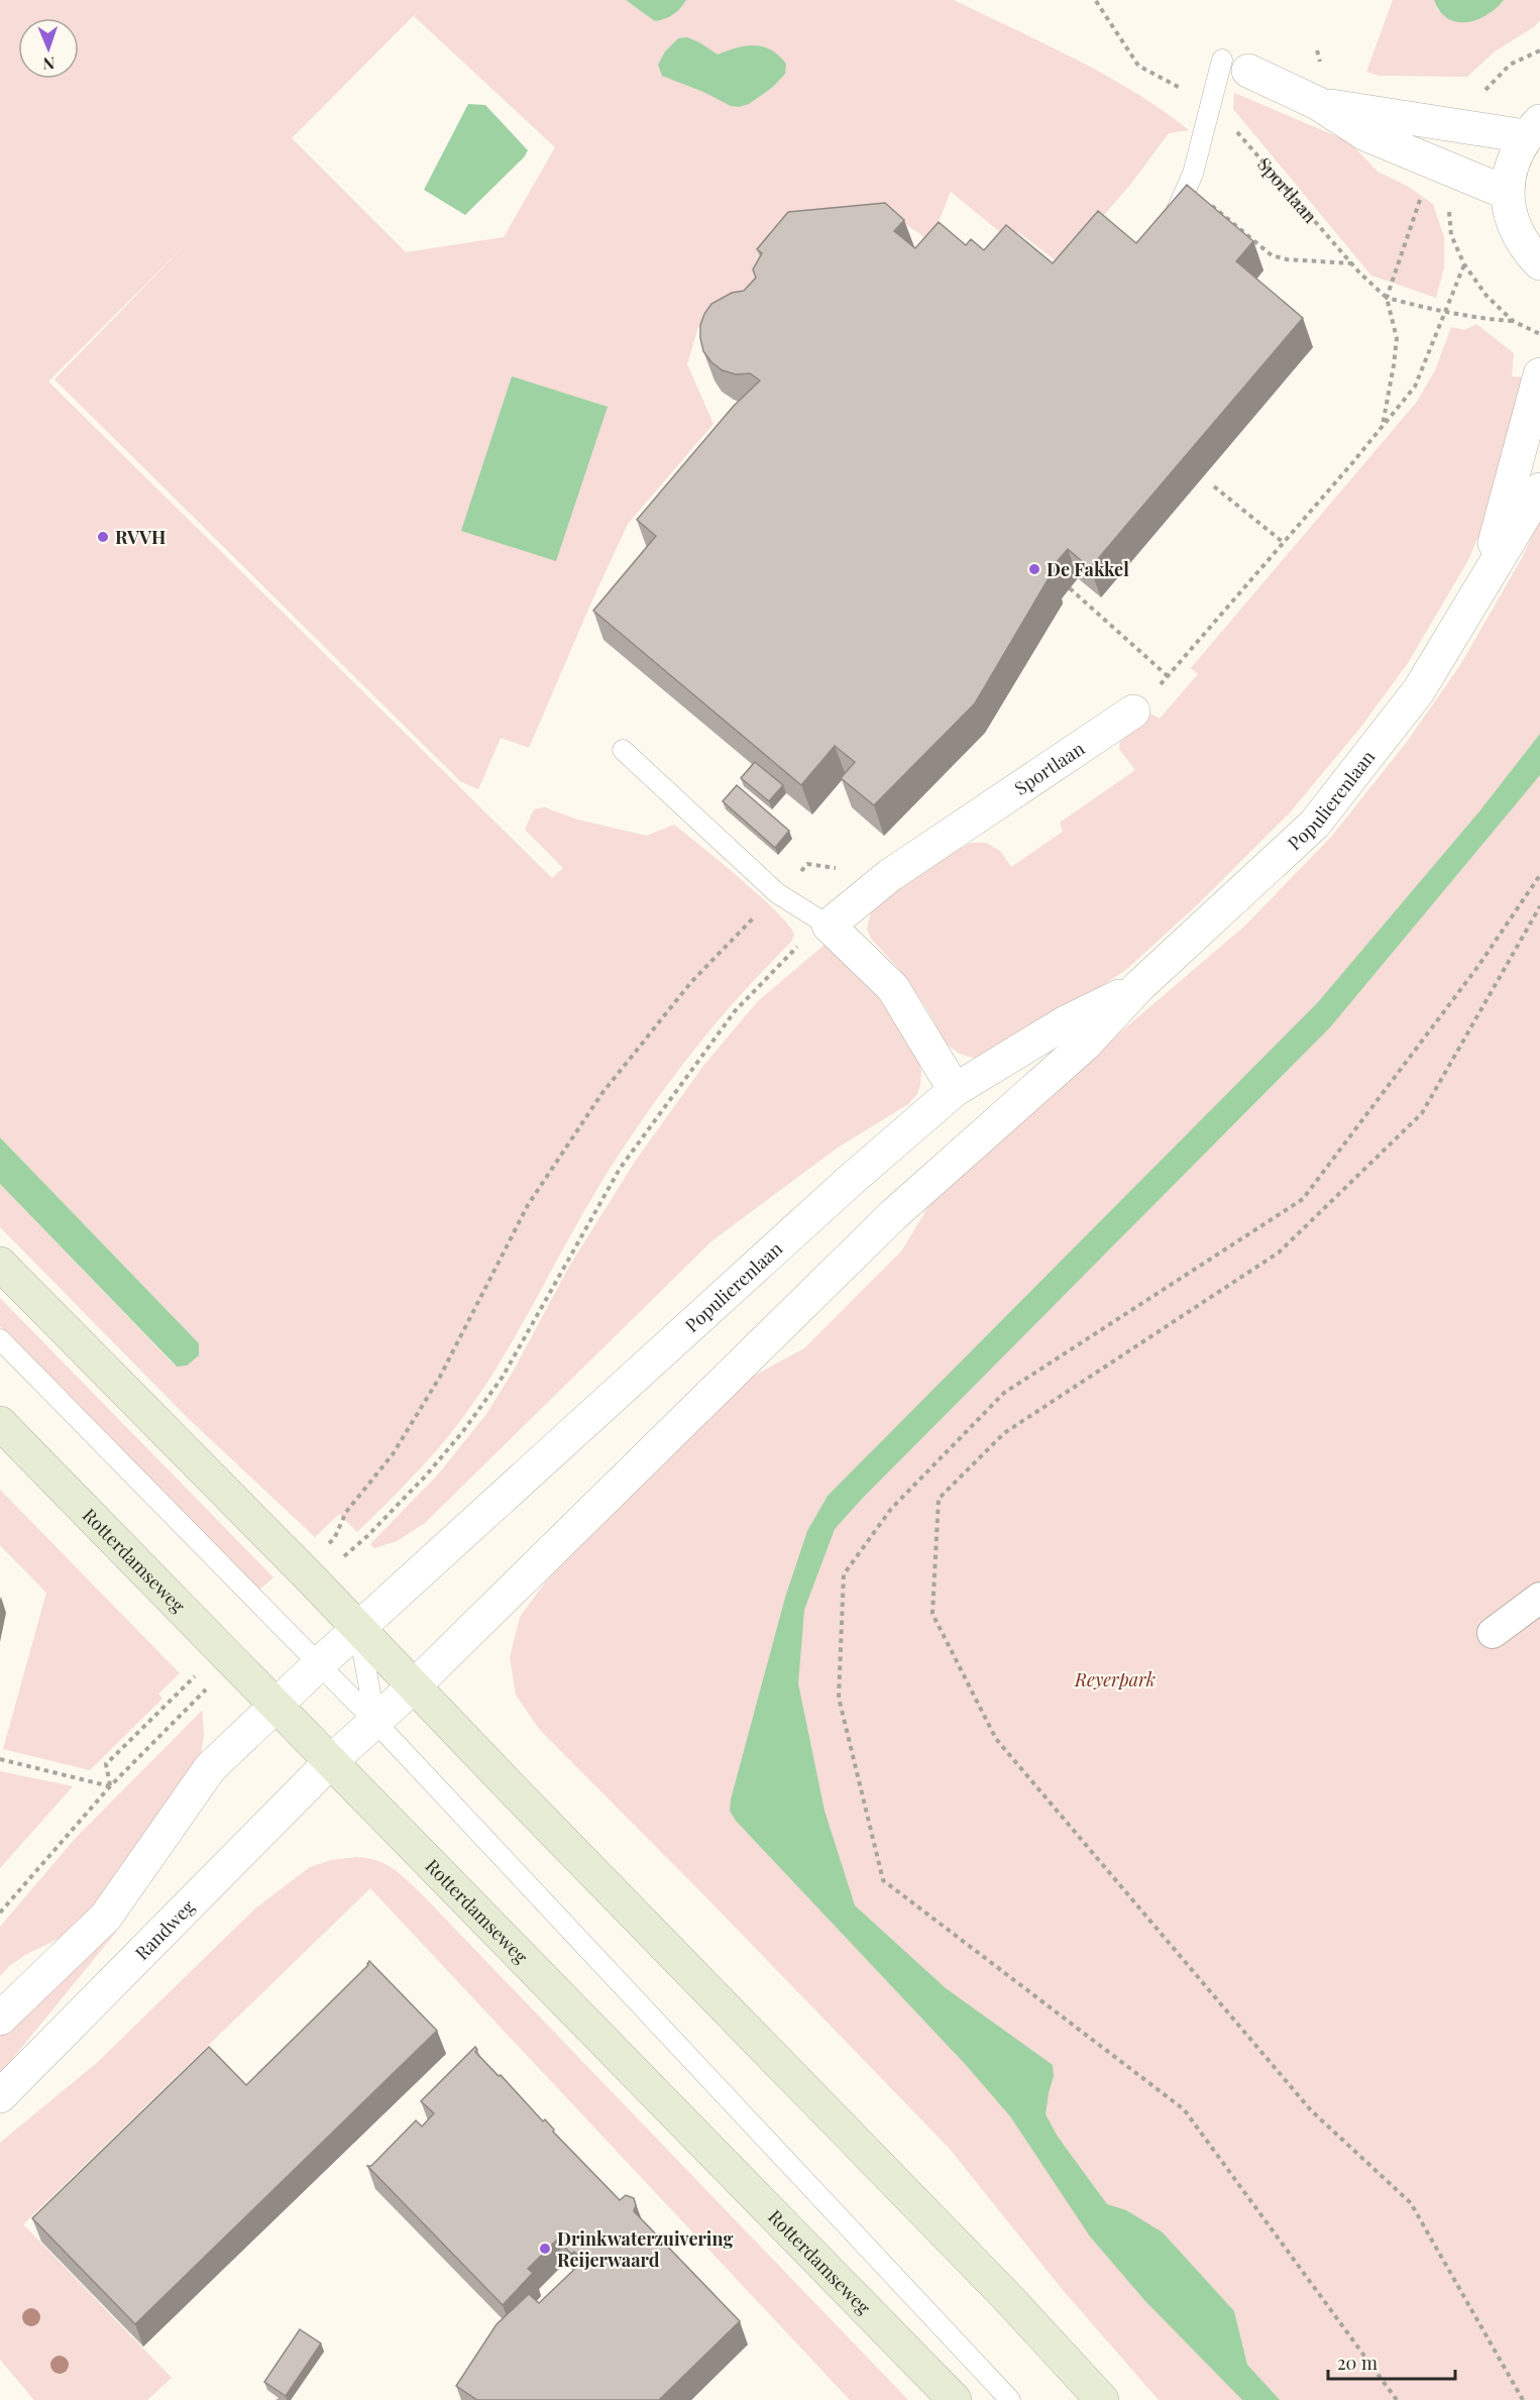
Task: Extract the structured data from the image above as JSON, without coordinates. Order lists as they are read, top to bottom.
{
  "streets": {
    "main road": ["Rotterdamseweg"],
    "street": ["Sportlaan", "Populierenlaan", "Randweg"]
  },
  "crossings": [
    ["Populierenlaan", "Rotterdamseweg"],
    ["Populierenlaan", "Randweg"],
    ["Rotterdamseweg", "Randweg"]
  ],
  "parks": ["Reyerpark"],
  "places": ["RVVH", "De Fakkel", "Drinkwaterzuivering Reijerwaard"],
  "scale_bar": "20 m",
  "north": "bottom"
}
